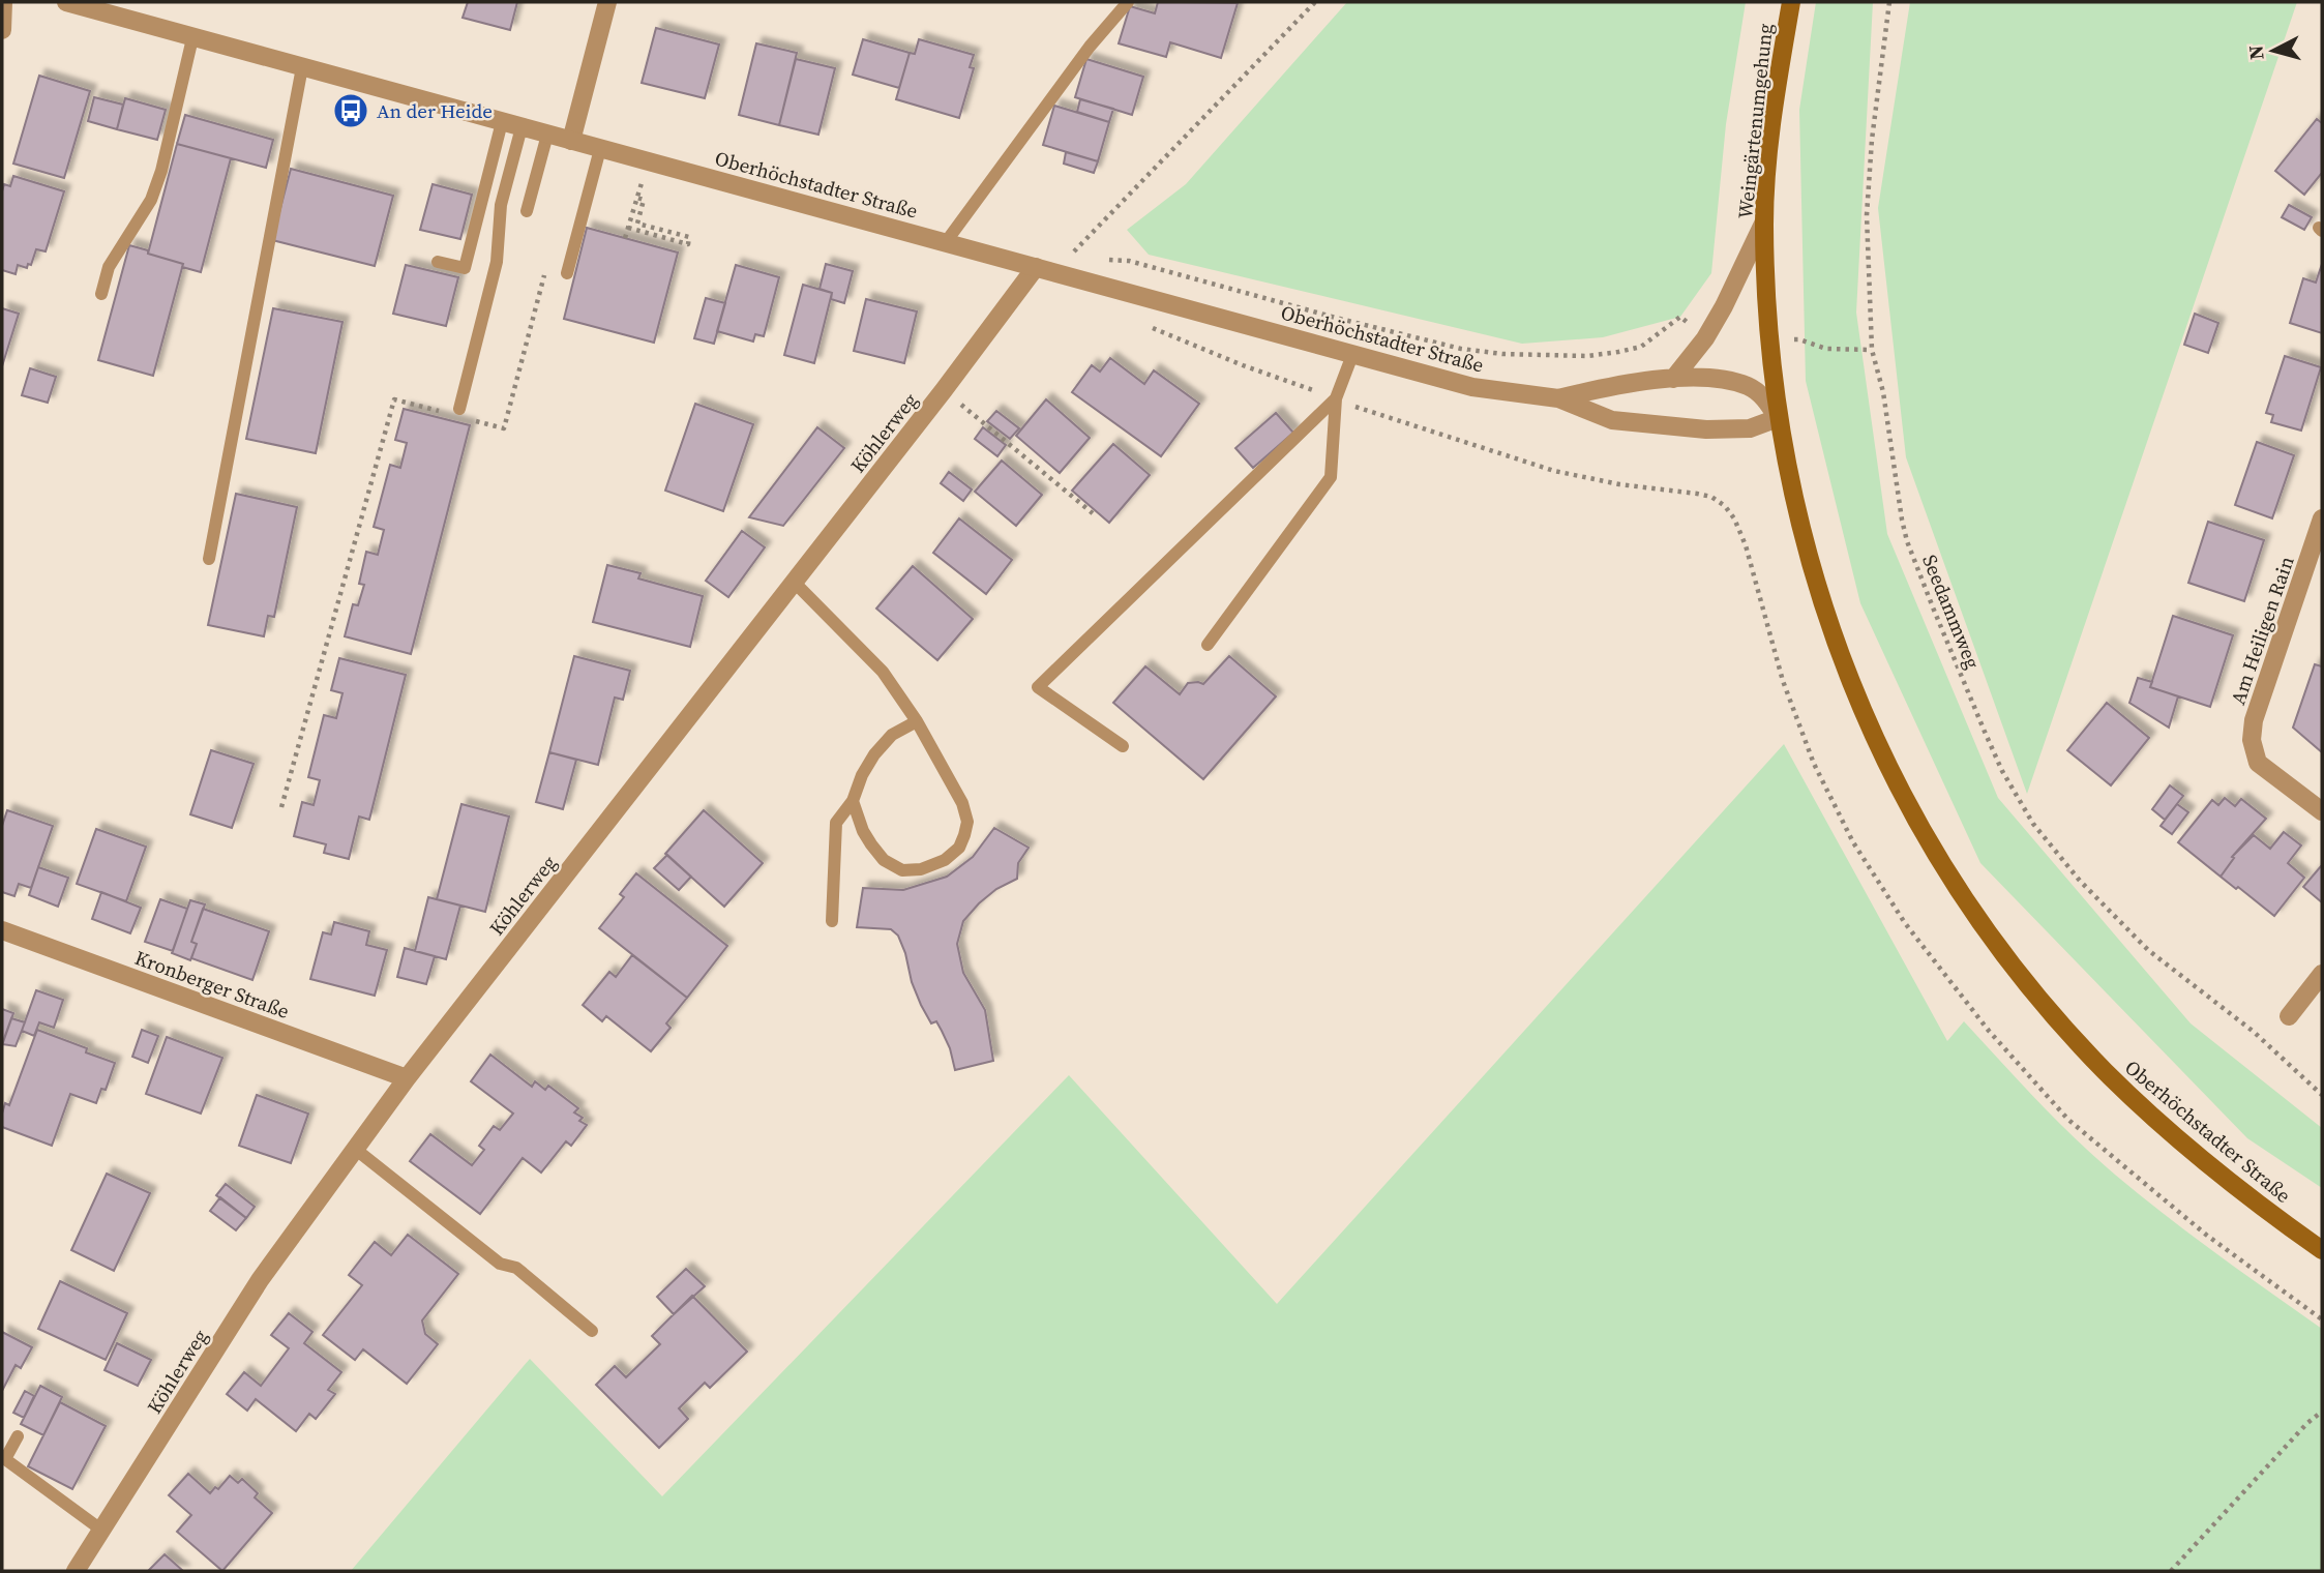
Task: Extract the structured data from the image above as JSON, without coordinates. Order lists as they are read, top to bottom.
{
  "streets": {
    "main road": ["Weingärtenumgehung", "Oberhöchstadter Straße"],
    "street": ["Köhlerweg", "Am Heiligen Rain", "Kronberger Straße"],
    "path": ["Seedammweg"]
  },
  "crossings": [
    ["Weingärtenumgehung", "Oberhöchstadter Straße"],
    ["Oberhöchstadter Straße", "Köhlerweg"],
    ["Köhlerweg", "Kronberger Straße"]
  ],
  "places": {
    "bus stop": ["An der Heide"]
  },
  "north": "left"
}
